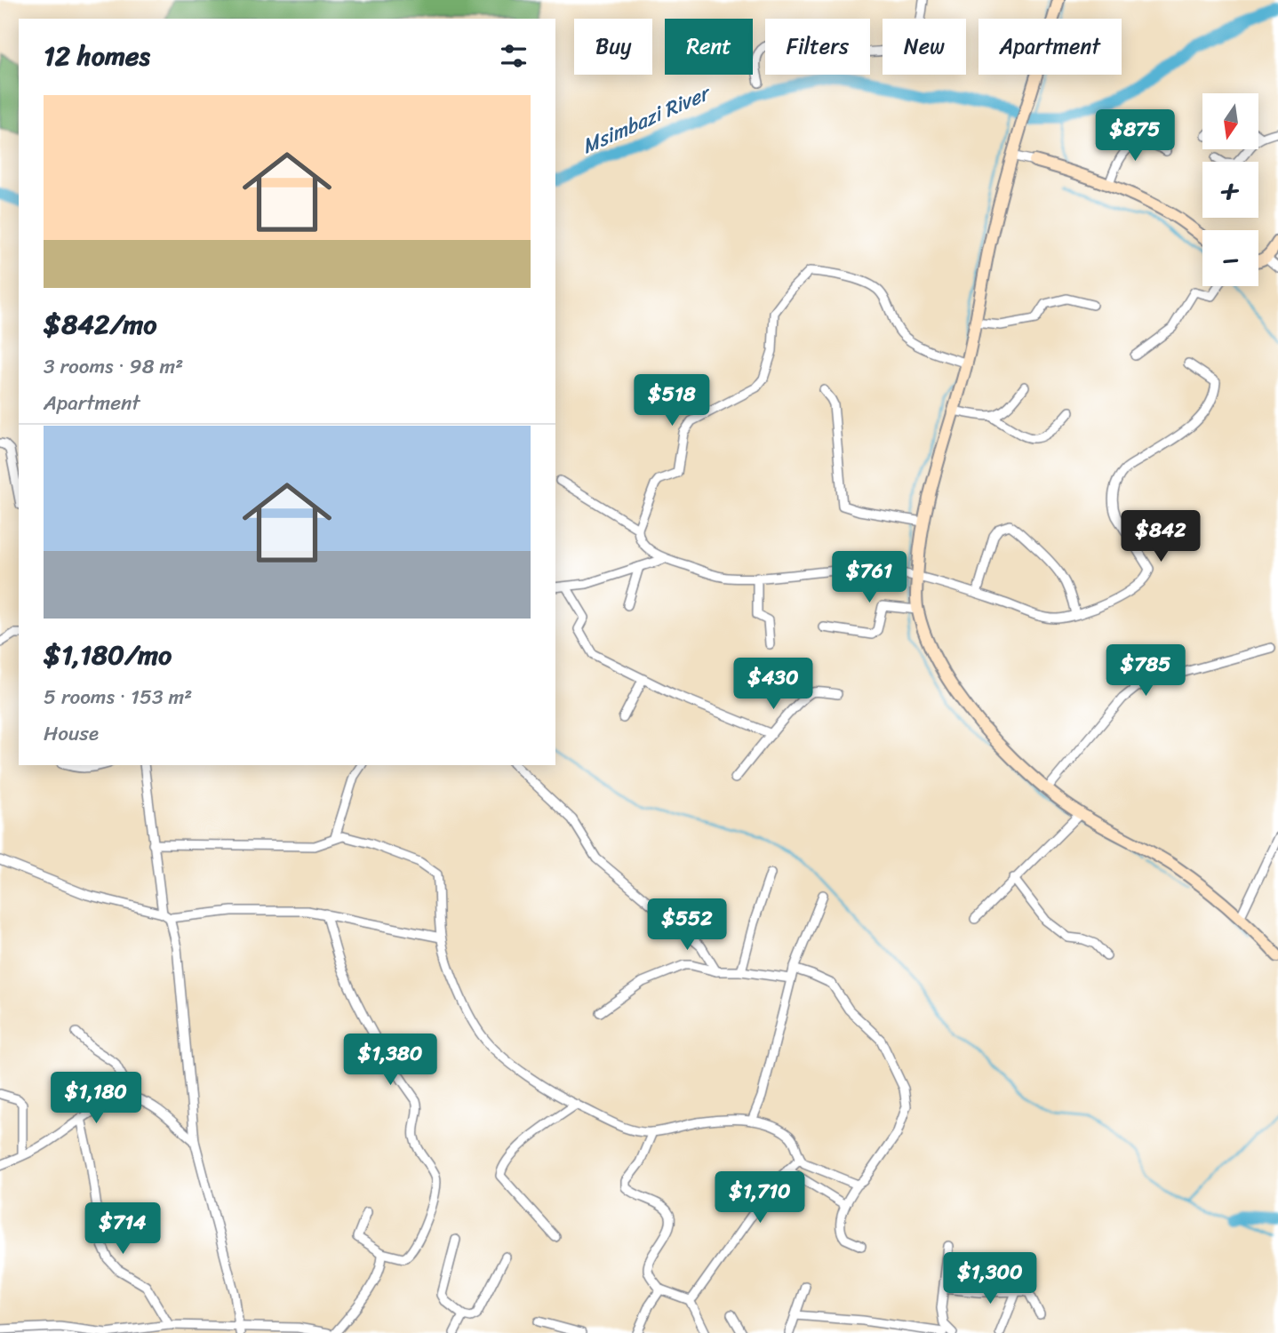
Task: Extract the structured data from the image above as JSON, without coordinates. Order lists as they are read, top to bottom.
{
  "water": ["Msimbazi River"],
  "north": "bottom",
  "page": {
    "chip": [
      "Buy",
      "Rent",
      "Filters",
      "New",
      "Apartment"
    ],
    "heading": "12 homes",
    "map_buttons": ["+", "−"],
    "list": [
      {
        "name": "$842/mo",
        "note": "3 rooms · 98 m² · Apartment"
      },
      {
        "name": "$1,180/mo",
        "note": "5 rooms · 153 m² · House"
      }
    ],
    "price": [
      "$875",
      "$518",
      "$842",
      "$761",
      "$785",
      "$430",
      "$552",
      "$1,380",
      "$1,180",
      "$1,710",
      "$714",
      "$1,300"
    ]
  }
}
